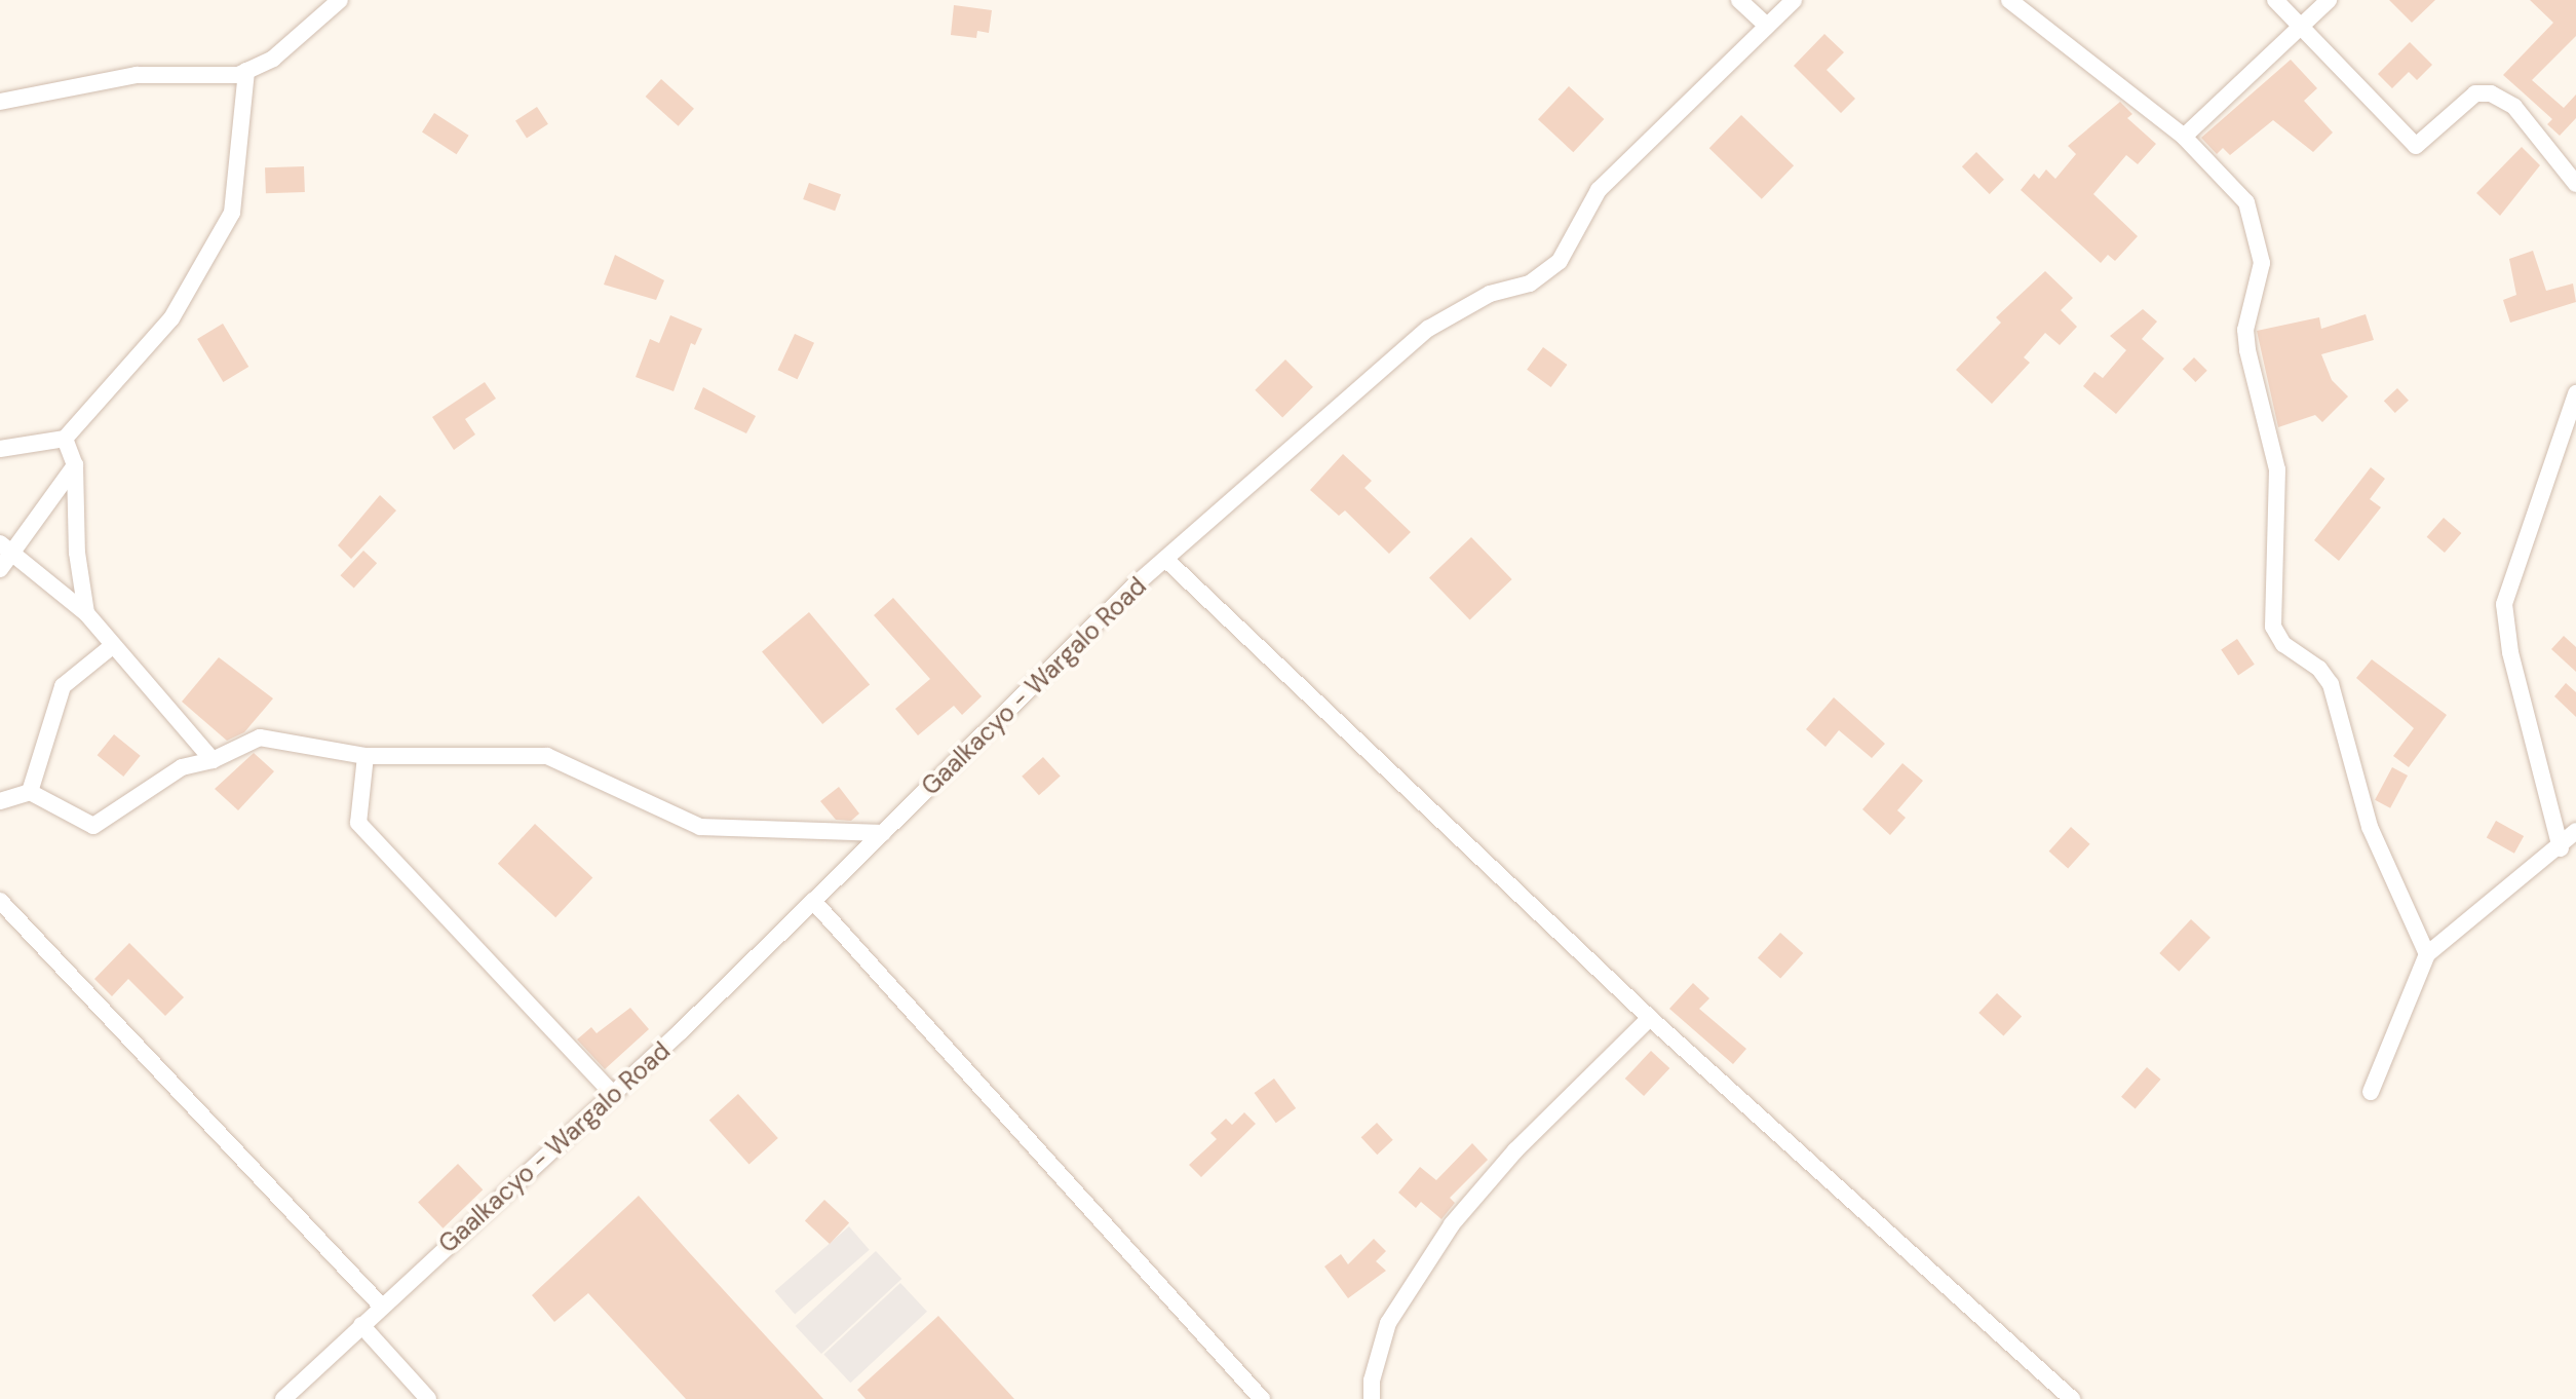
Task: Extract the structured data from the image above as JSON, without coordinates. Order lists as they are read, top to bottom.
{
  "streets": {
    "street": ["Gaalkacyo - Wargalo Road"]
  }
}
